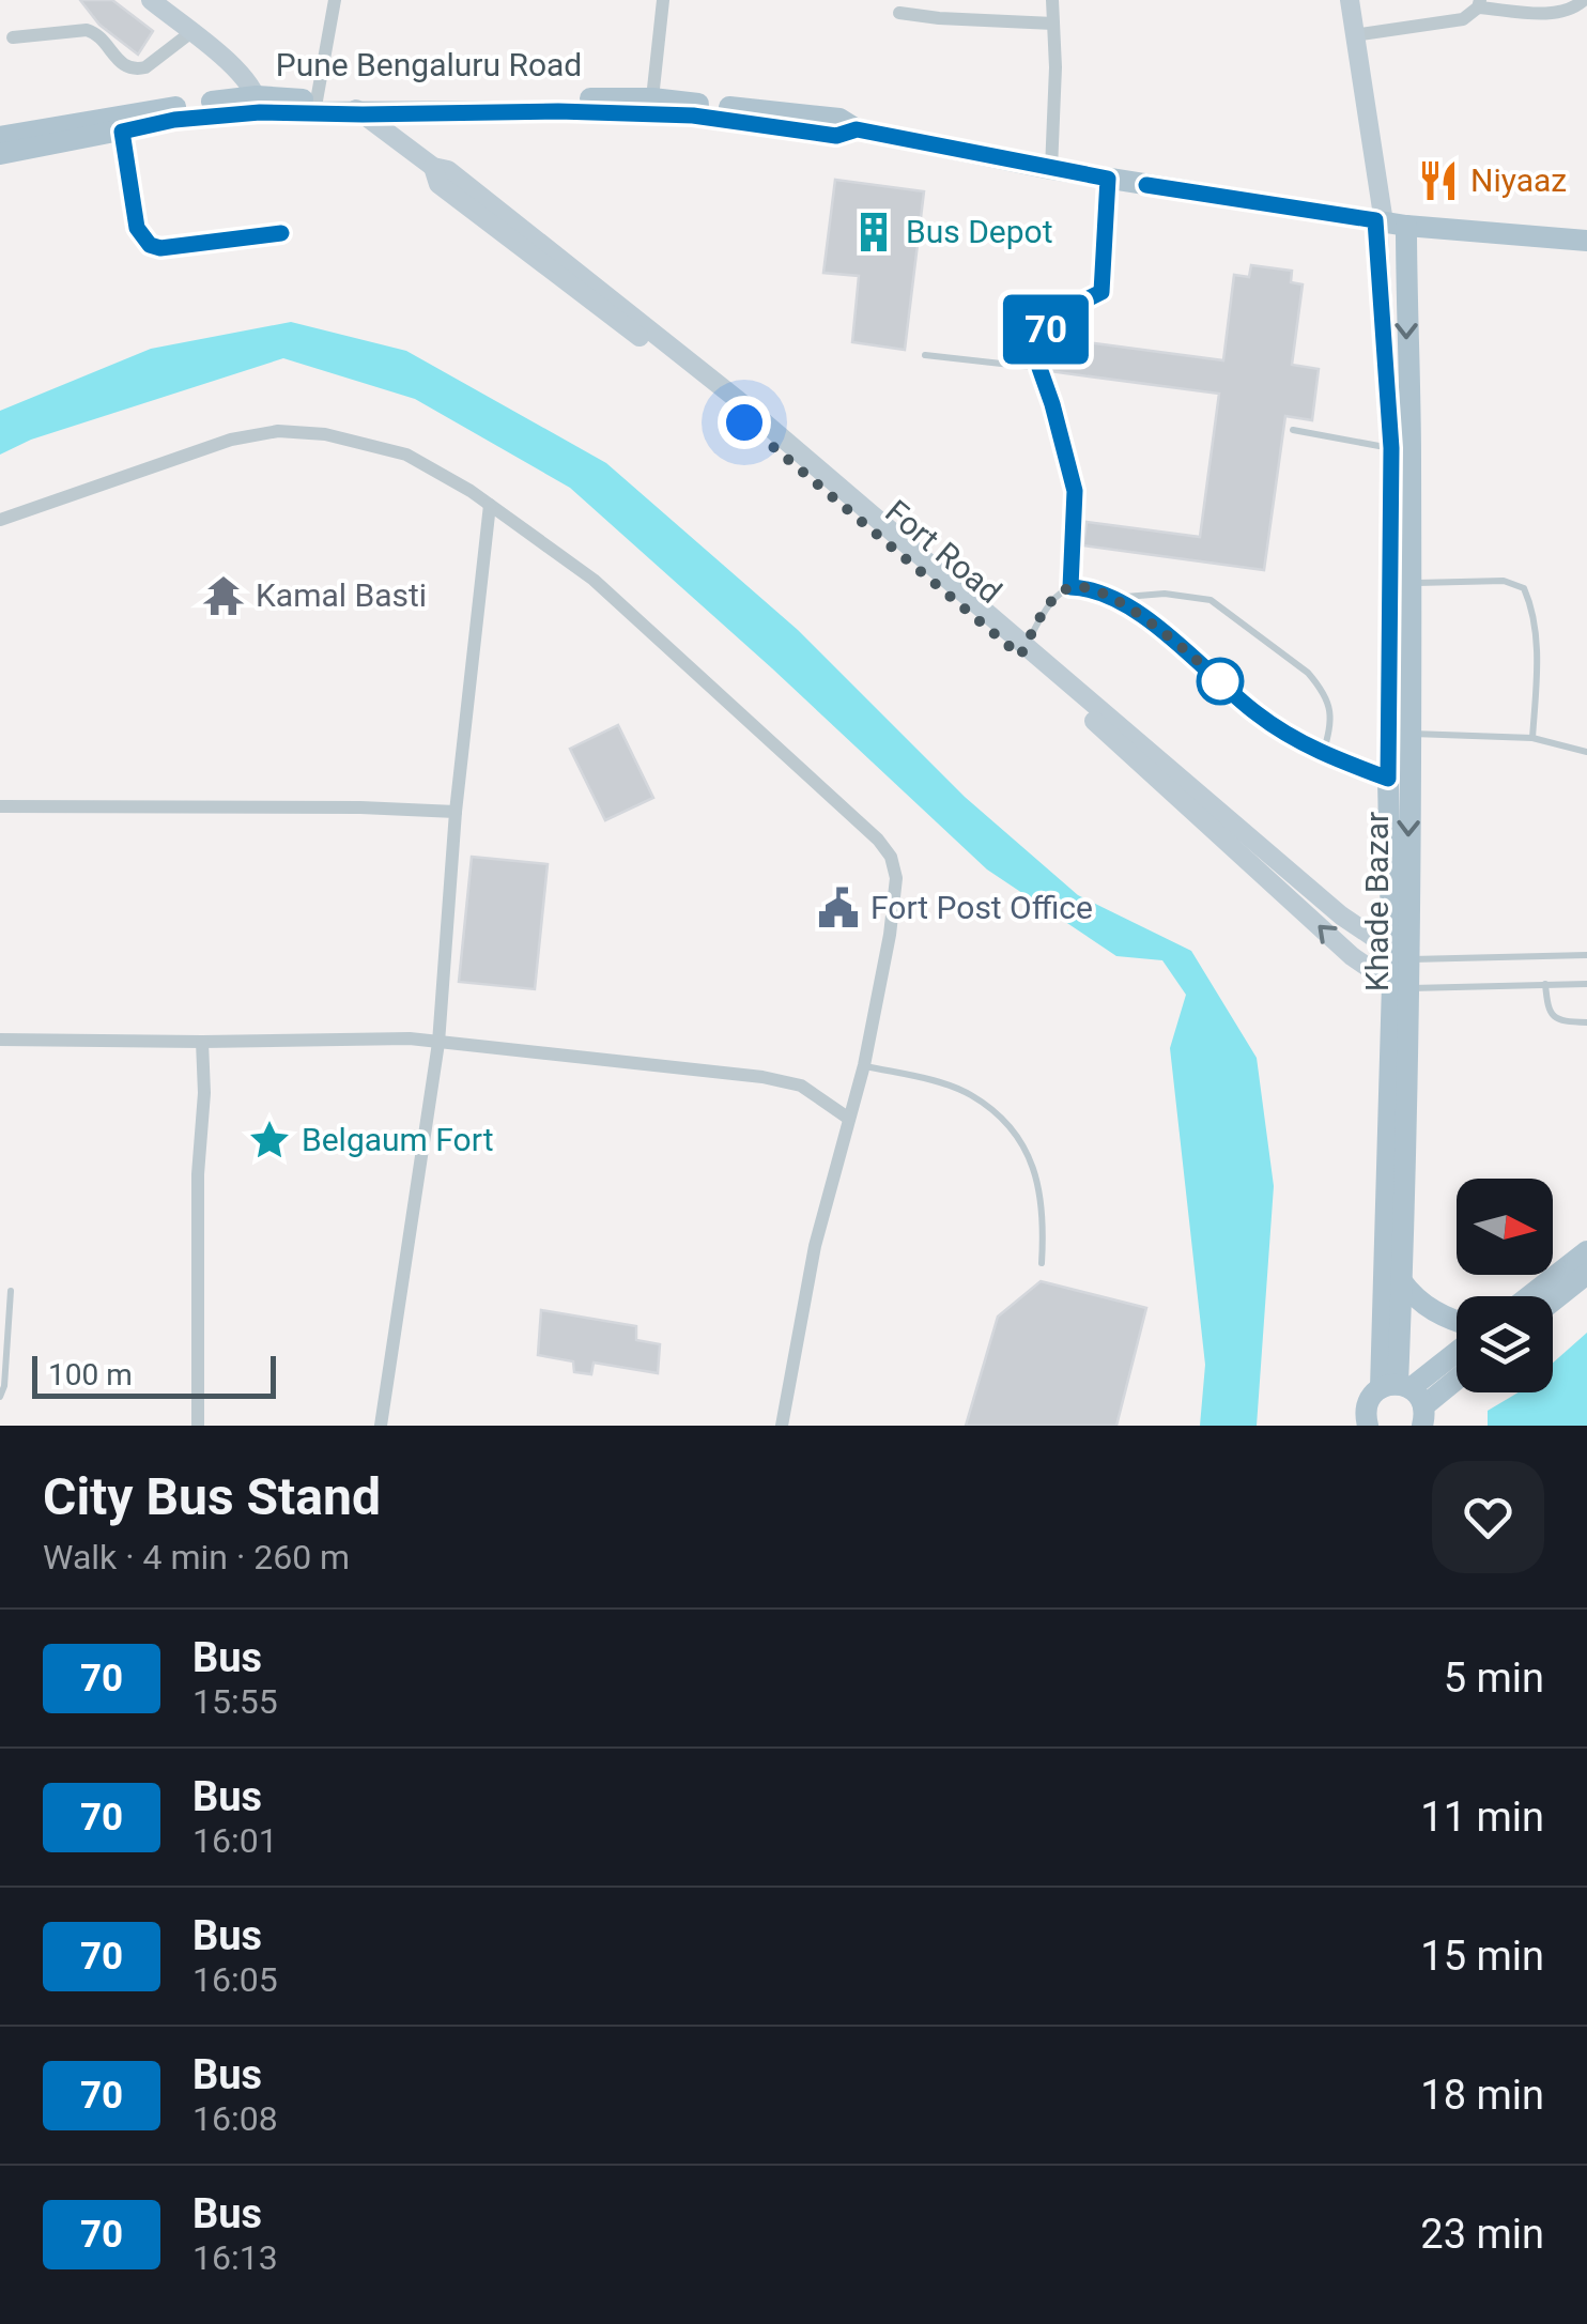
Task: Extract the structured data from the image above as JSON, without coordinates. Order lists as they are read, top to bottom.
{
  "streets": {
    "main road": ["Pune Bengaluru Road", "Fort Road", "Khade Bazar"]
  },
  "crossings": [
    ["Pune Bengaluru Road", "Fort Road"],
    ["Fort Road", "Khade Bazar"]
  ],
  "places": {
    "restaurant": ["Niyaaz"],
    "building": ["Bus Depot"],
    "temple": ["Kamal Basti"],
    "public building": ["Fort Post Office"],
    "place": ["Belgaum Fort"]
  },
  "lines": ["bus line 70"],
  "scale_bar": "100 m",
  "north": "right",
  "page": {
    "on_map": "70",
    "scale": "100 m",
    "heading": ["City Bus Stand", "Walk · 4 min · 260 m"],
    "list": [
      {
        "mark": "70",
        "name": "Bus",
        "note": "15:55",
        "value": "5 min"
      },
      {
        "mark": "70",
        "name": "Bus",
        "note": "16:01",
        "value": "11 min"
      },
      {
        "mark": "70",
        "name": "Bus",
        "note": "16:05",
        "value": "15 min"
      },
      {
        "mark": "70",
        "name": "Bus",
        "note": "16:08",
        "value": "18 min"
      },
      {
        "mark": "70",
        "name": "Bus",
        "note": "16:13",
        "value": "23 min"
      }
    ]
  }
}
